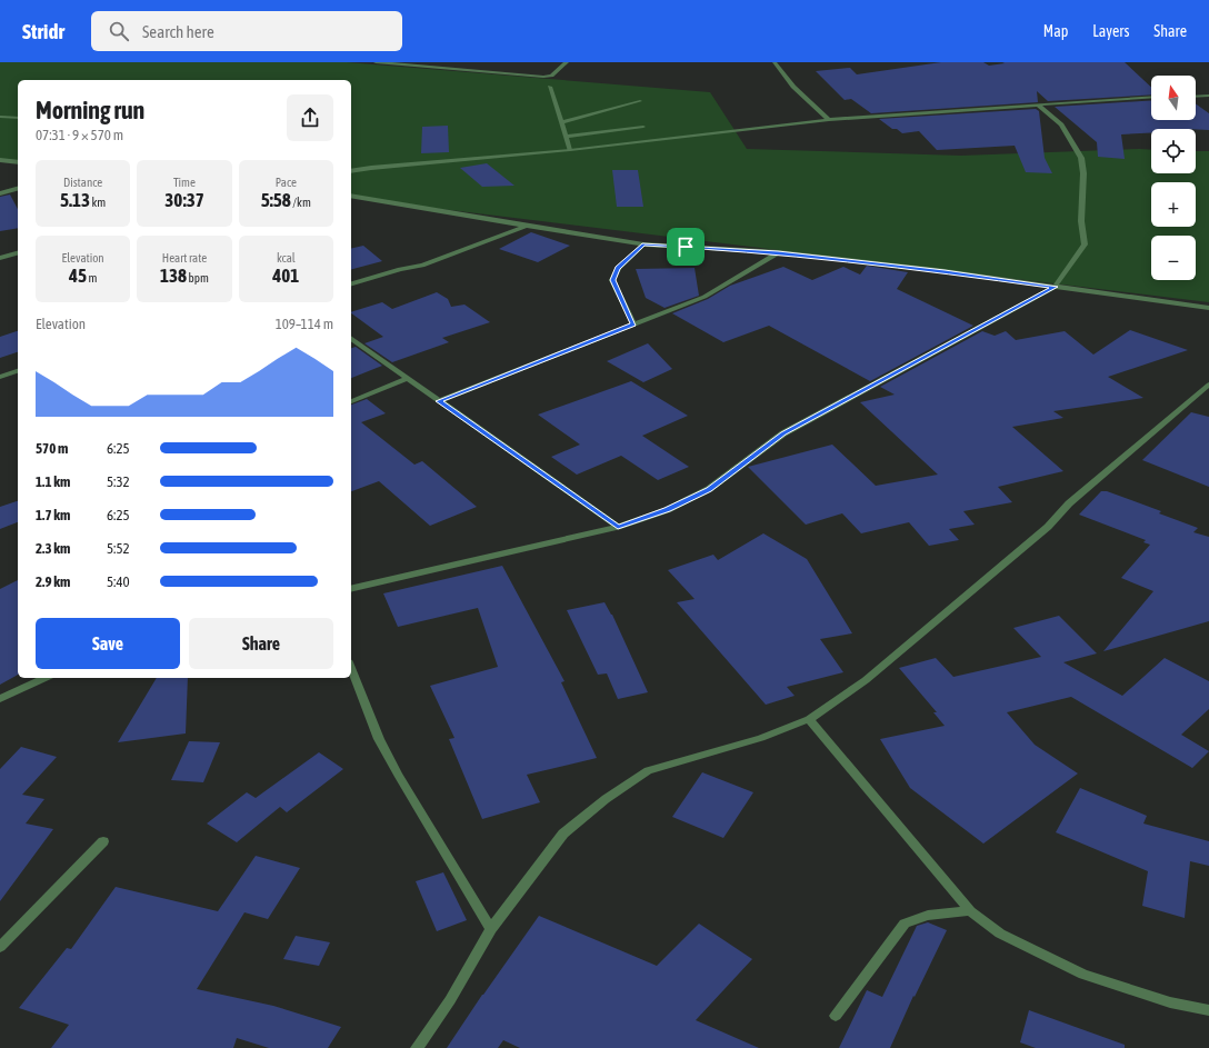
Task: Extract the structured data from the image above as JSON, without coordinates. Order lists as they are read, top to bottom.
{
  "north": "top",
  "page": {
    "header": "Stridr",
    "search": "Search here",
    "nav": ["Map", "Layers", "Share"],
    "map_buttons": ["+", "−"],
    "heading": ["Morning run", "07:31 · 9 × 570 m"],
    "stats": [
      ["Distance", "5.13 km"],
      ["Time", "30:37"],
      ["Pace", "5:58 /km"],
      ["Elevation", "45 m"],
      ["Heart rate", "138 bpm"],
      ["kcal", "401"]
    ],
    "chart": ["Elevation", "109–114 m"],
    "list": [
      {
        "name": "570 m",
        "note": "6:25"
      },
      {
        "name": "1.1 km",
        "note": "5:32"
      },
      {
        "name": "1.7 km",
        "note": "6:25"
      },
      {
        "name": "2.3 km",
        "note": "5:52"
      },
      {
        "name": "2.9 km",
        "note": "5:40"
      }
    ],
    "buttons": ["Save", "Share"]
  }
}
